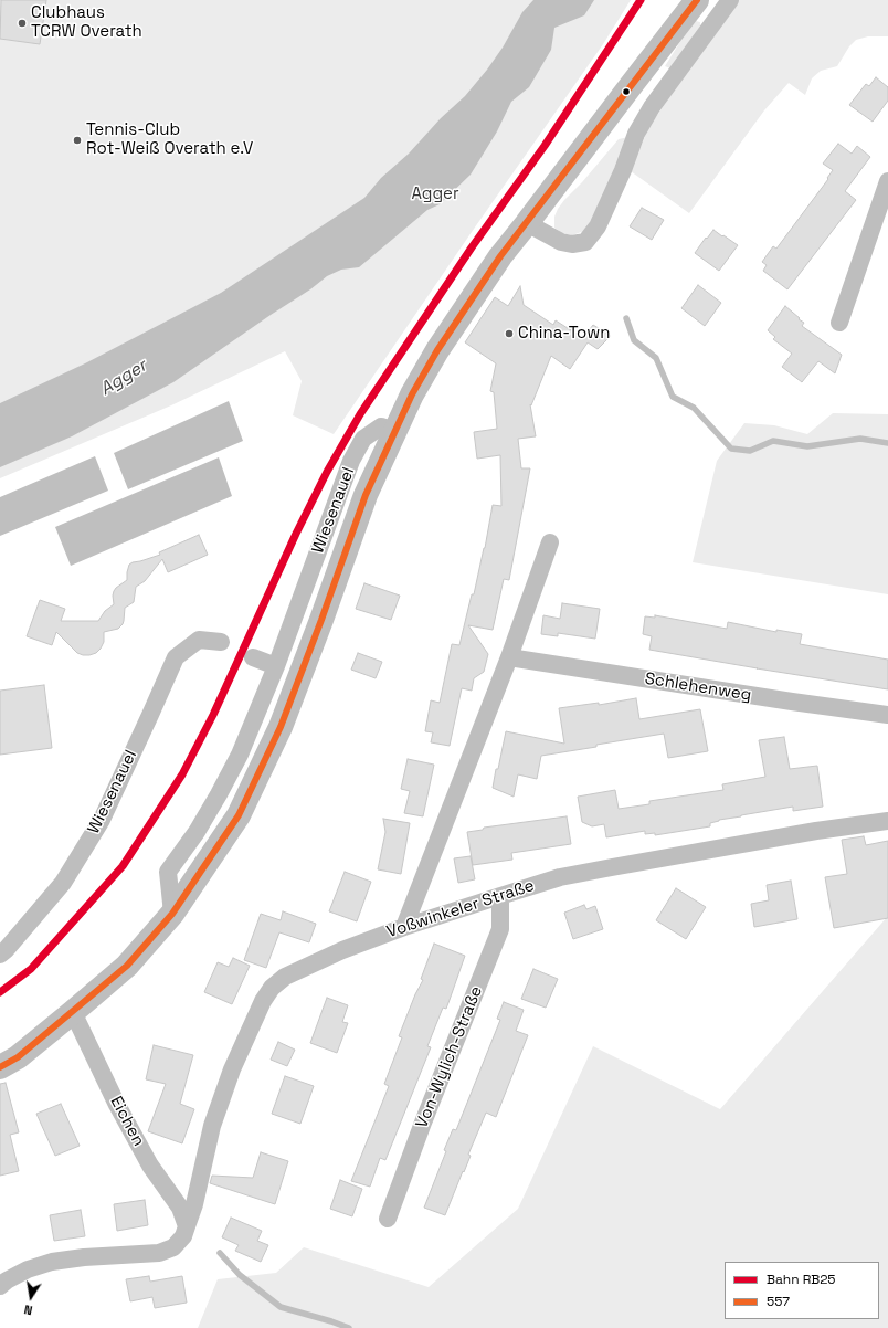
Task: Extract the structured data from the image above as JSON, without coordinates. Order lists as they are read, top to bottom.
{
  "streets": {
    "street": [
      "Wiesenauel",
      "Schlehenweg",
      "Voßwinkeler Straße",
      "Von-Wylich-Straße",
      "Eichen"
    ]
  },
  "crossings": [
    ["Voßwinkeler Straße", "Von-Wylich-Straße"],
    ["Voßwinkeler Straße", "Eichen"]
  ],
  "water": ["Agger"],
  "parks": ["Agger"],
  "places": ["Clubhaus TCRW Overath", "Tennis-Club Rot-Weiß Overath e.V", "China-Town"],
  "lines": ["rail line RB25", "transit line 557"],
  "legend": ["Bahn RB25", "557"],
  "north": "bottom"
}
